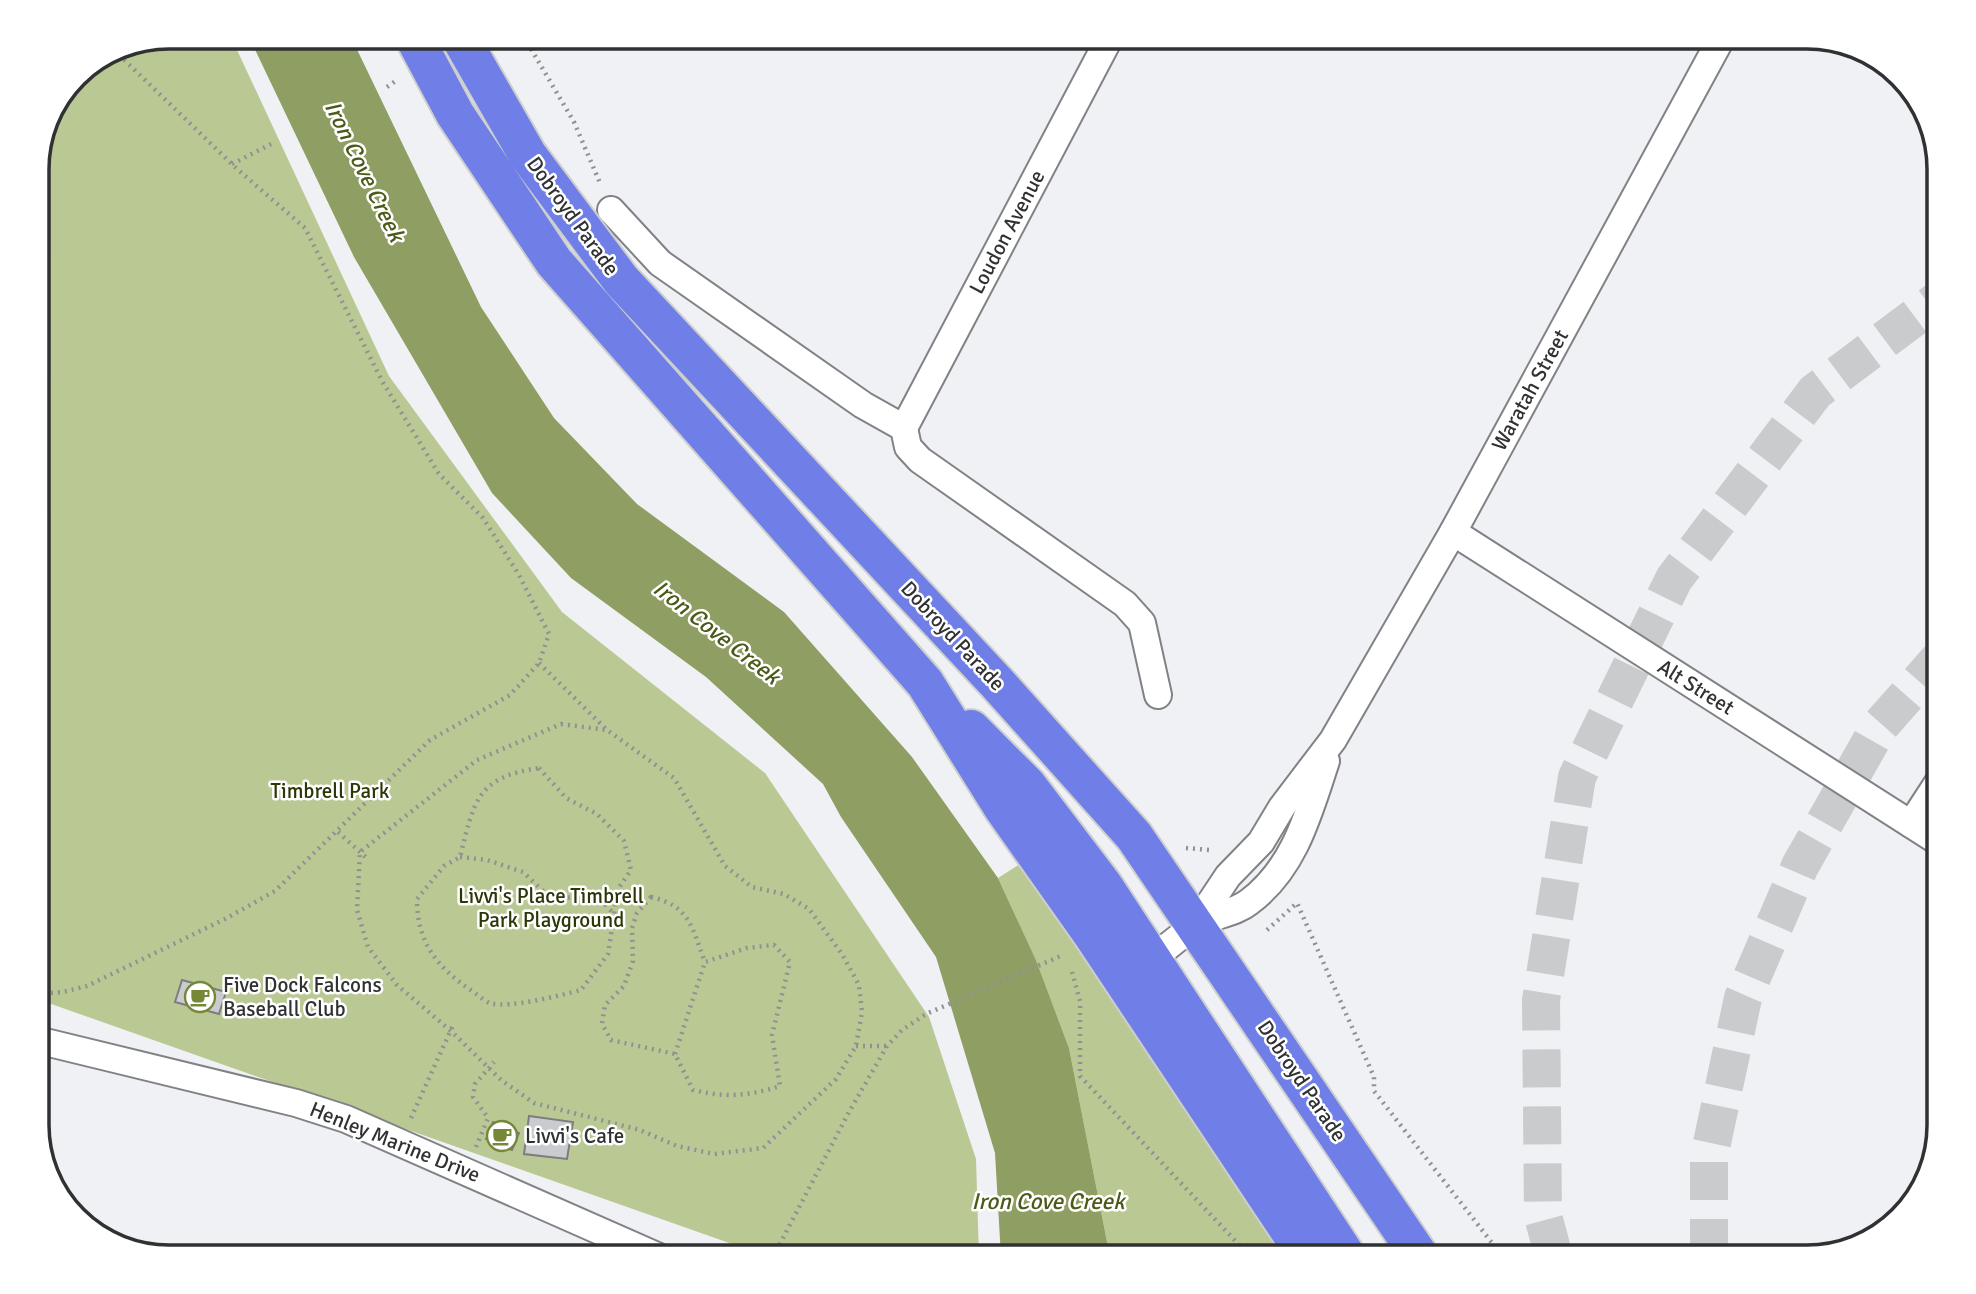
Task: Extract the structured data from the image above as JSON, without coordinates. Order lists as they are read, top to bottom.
{
  "streets": {
    "highway": ["Dobroyd Parade"],
    "street": [
      "Loudon Avenue",
      "Waratah Street",
      "Alt Street",
      "Henley Marine Drive"
    ]
  },
  "crossings": [
    ["Dobroyd Parade", "Loudon Avenue"],
    ["Dobroyd Parade", "Waratah Street"],
    ["Waratah Street", "Alt Street"]
  ],
  "water": ["Iron Cove Creek"],
  "parks": ["Timbrell Park", "Livvi's Place Timbrell Park Playground"],
  "places": {
    "cafe": ["Five Dock Falcons Baseball Club", "Livvi's Cafe"]
  }
}
